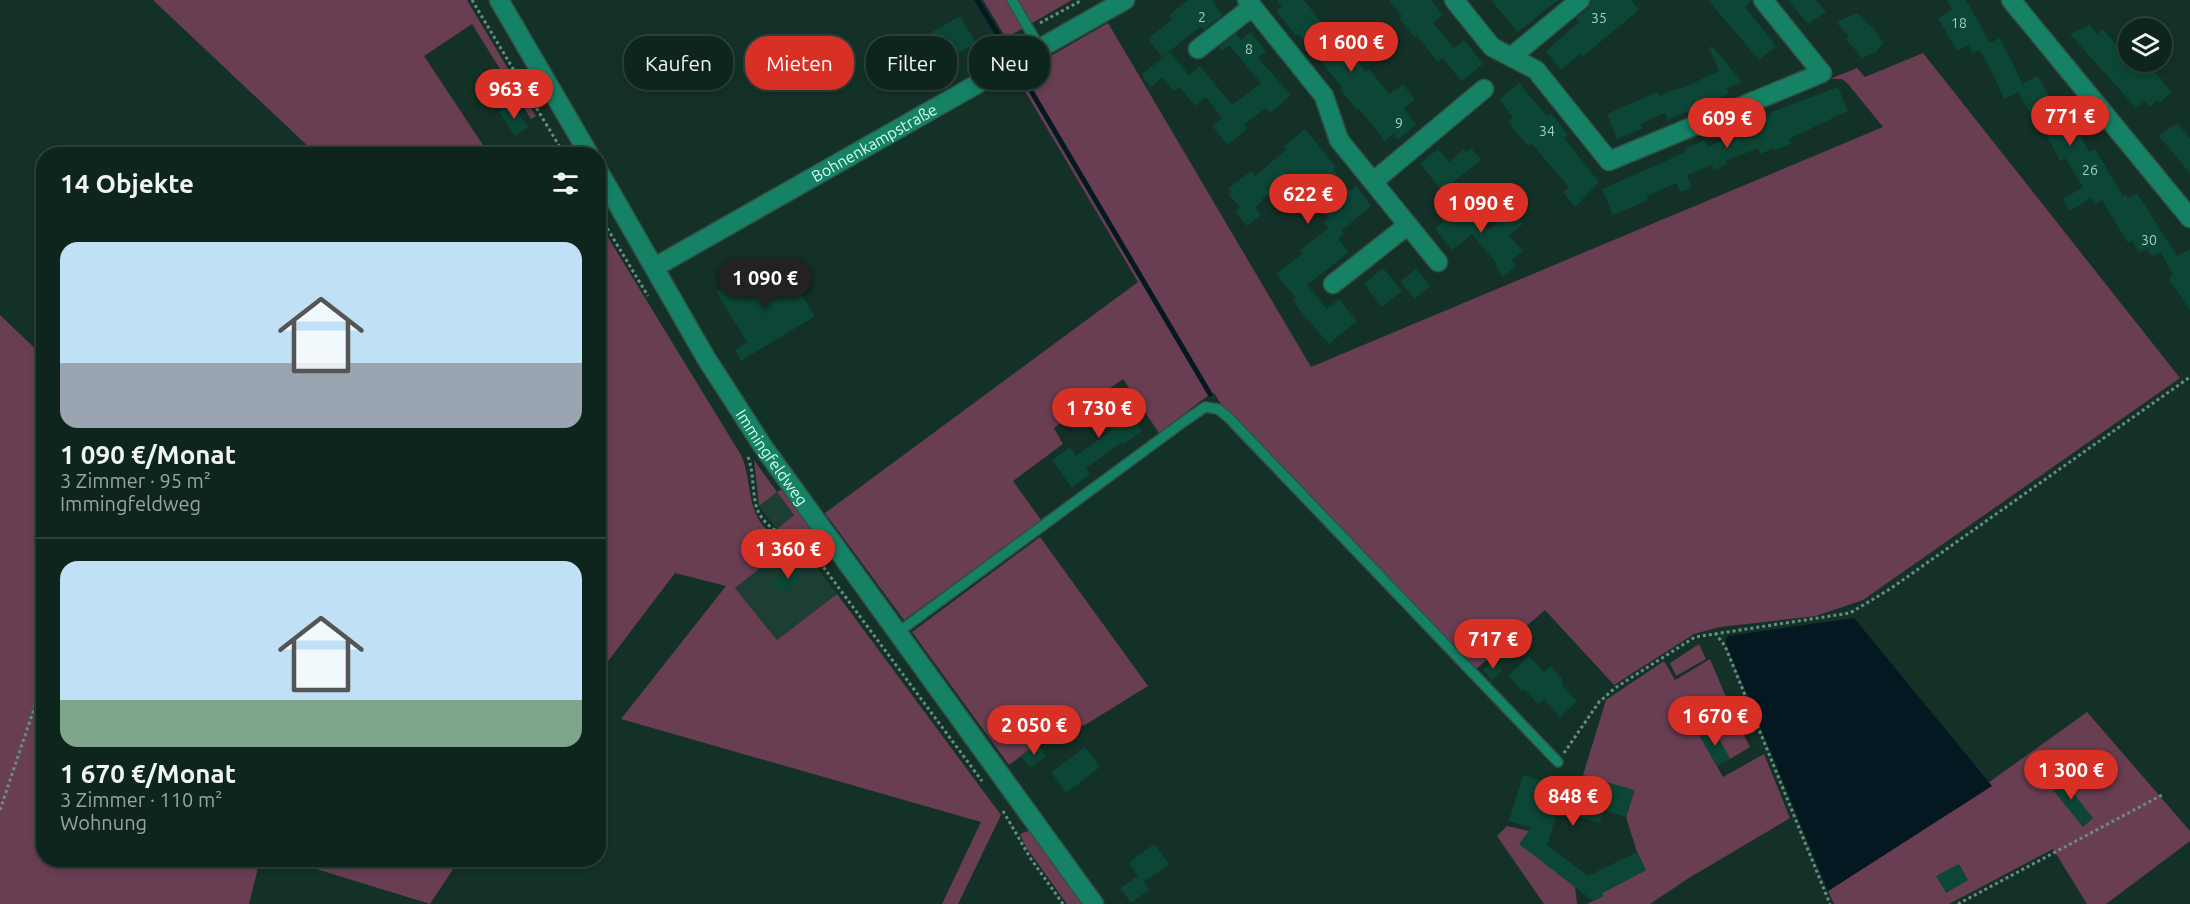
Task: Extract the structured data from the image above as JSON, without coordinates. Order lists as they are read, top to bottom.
{
  "streets": {
    "street": ["Bohnenkampstraße", "Immingfeldweg"]
  },
  "crossings": [
    ["Bohnenkampstraße", "Immingfeldweg"]
  ],
  "house_numbers": [
    "2",
    "35",
    "18",
    "8",
    "9",
    "34",
    "26",
    "30"
  ],
  "page": {
    "price": [
      "1 600 €",
      "963 €",
      "771 €",
      "609 €",
      "622 €",
      "1 090 €",
      "1 090 €",
      "1 730 €",
      "1 360 €",
      "717 €",
      "1 670 €",
      "2 050 €",
      "1 300 €",
      "848 €"
    ],
    "chip": [
      "Kaufen",
      "Mieten",
      "Filter",
      "Neu"
    ],
    "heading": "14 Objekte",
    "list": [
      {
        "name": "1 090 €/Monat",
        "note": "3 Zimmer · 95 m² · Immingfeldweg"
      },
      {
        "name": "1 670 €/Monat",
        "note": "3 Zimmer · 110 m² · Wohnung"
      }
    ]
  }
}
